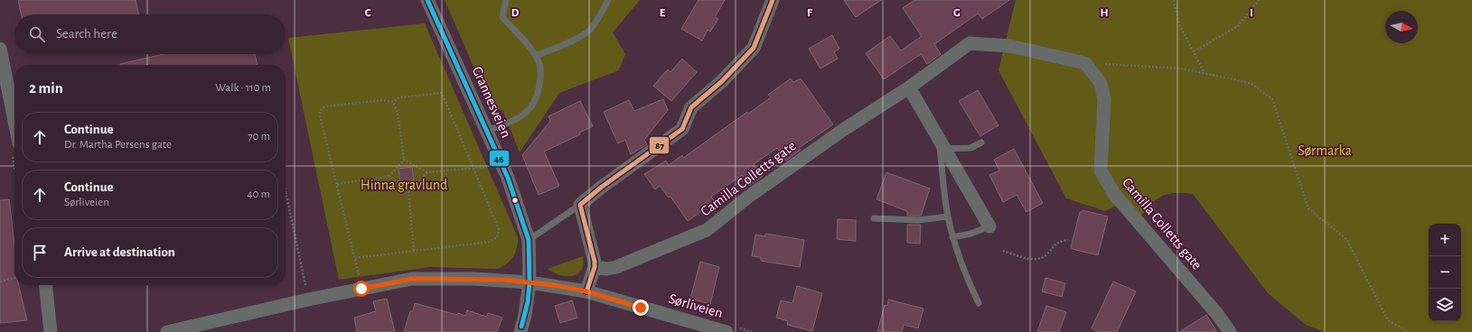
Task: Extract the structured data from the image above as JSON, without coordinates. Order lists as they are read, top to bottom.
{
  "streets": {
    "street": ["Grannesveien", "Camilla Colletts gate", "Sørliveien"]
  },
  "crossings": [
    ["Grannesveien", "Sørliveien"]
  ],
  "parks": ["Sørmarka", "Hinna gravlund"],
  "lines": ["transit line 46", "transit line 87"],
  "north": "right",
  "page": {
    "search": "Search here",
    "heading": ["2 min", "Walk · 110 m"],
    "list": [
      ["Continue", "Dr. Martha Persens gate", "70 m"],
      ["Continue", "Sørliveien", "40 m"],
      "Arrive at destination"
    ],
    "map_buttons": ["+", "−"]
  },
  "grid": {
    "columns": [
      "C",
      "D",
      "E",
      "F",
      "G",
      "H",
      "I"
    ]
  }
}
